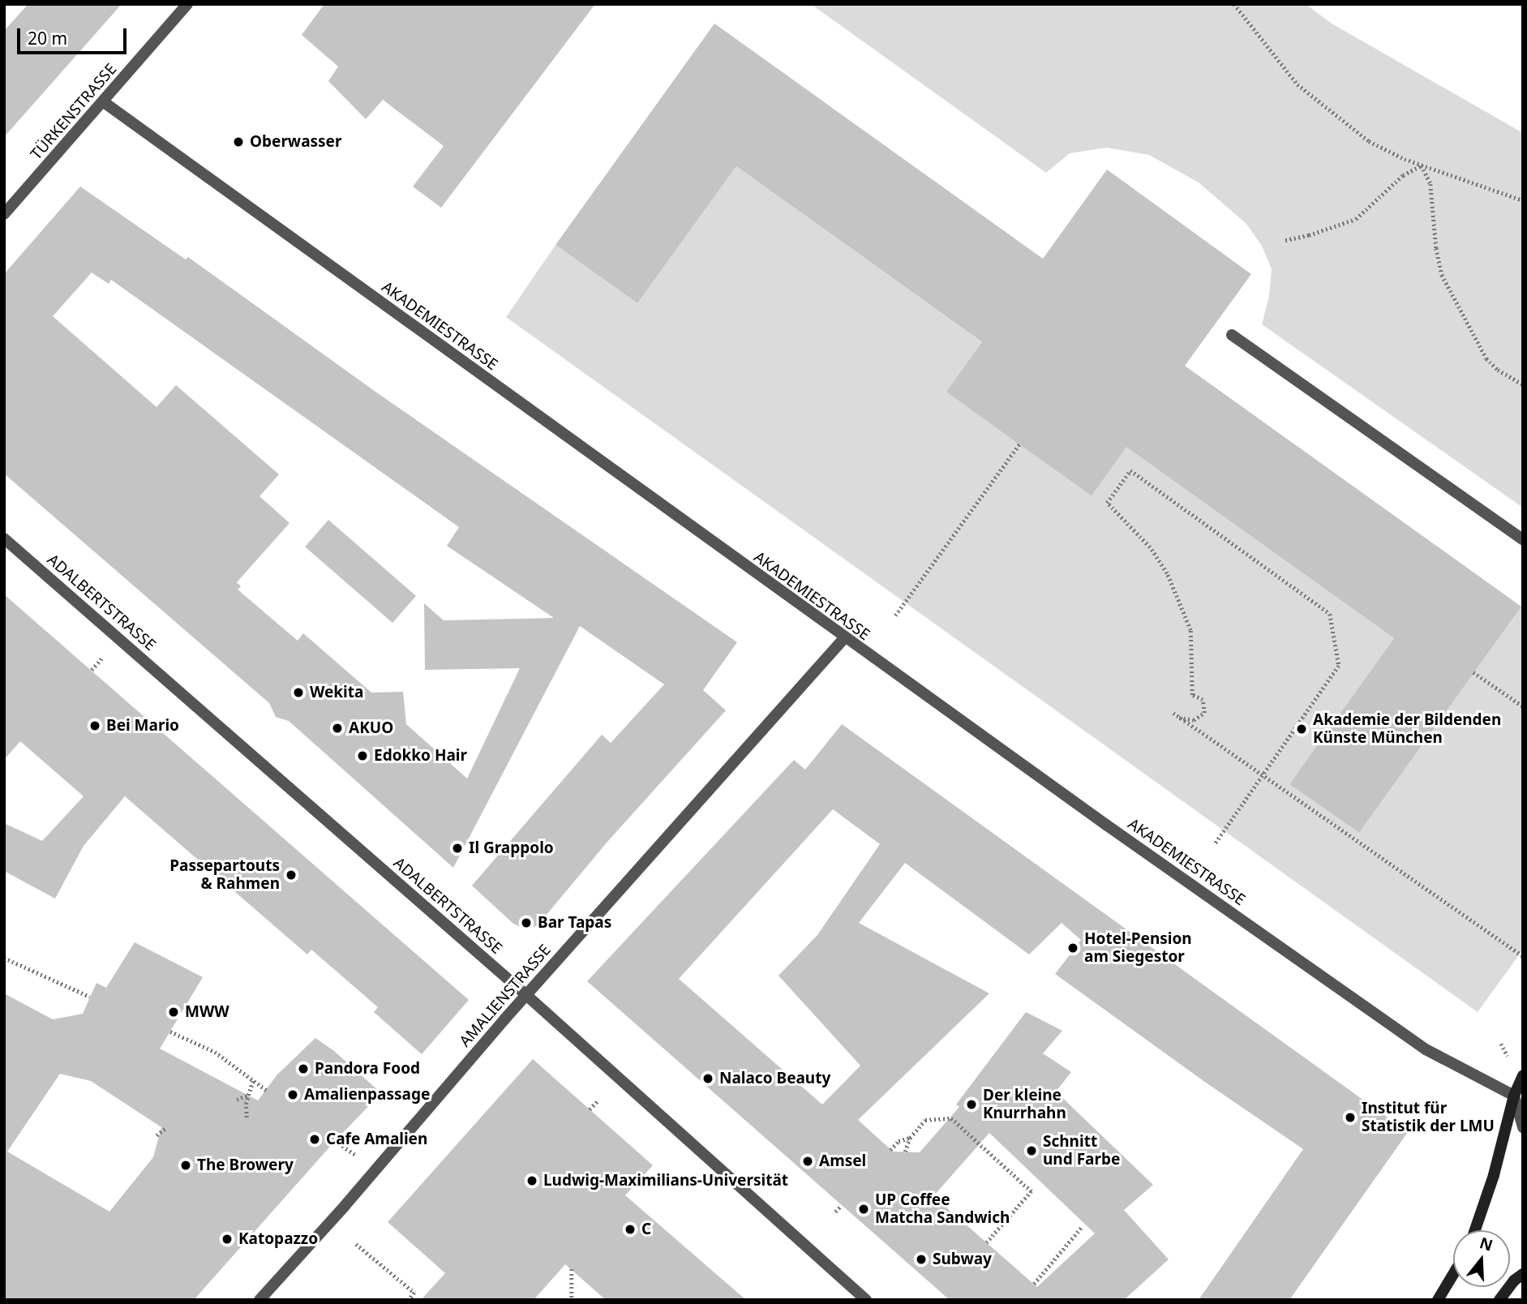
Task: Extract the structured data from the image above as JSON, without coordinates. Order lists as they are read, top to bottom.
{
  "streets": {
    "street": [
      "TÜRKENSTRASSE",
      "AKADEMIESTRASSE",
      "ADALBERTSTRASSE",
      "AMALIENSTRASSE"
    ]
  },
  "crossings": [
    ["TÜRKENSTRASSE", "AKADEMIESTRASSE"],
    ["AKADEMIESTRASSE", "AMALIENSTRASSE"],
    ["ADALBERTSTRASSE", "AMALIENSTRASSE"]
  ],
  "places": [
    "Oberwasser",
    "Wekita",
    "Bei Mario",
    "AKUO",
    "Akademie der Bildenden Künste München",
    "Edokko Hair",
    "Il Grappolo",
    "Passepartouts & Rahmen",
    "Bar Tapas",
    "Hotel-Pension am Siegestor",
    "MWW",
    "Pandora Food",
    "Nalaco Beauty",
    "Amalienpassage",
    "Der kleine Knurrhahn",
    "Institut für Statistik der LMU",
    "Cafe Amalien",
    "Schnitt und Farbe",
    "Amsel",
    "The Browery",
    "Ludwig-Maximilians-Universität",
    "UP Coffee Matcha Sandwich",
    "C",
    "Katopazzo",
    "Subway"
  ],
  "scale_bar": "20 m",
  "north": "top"
}
